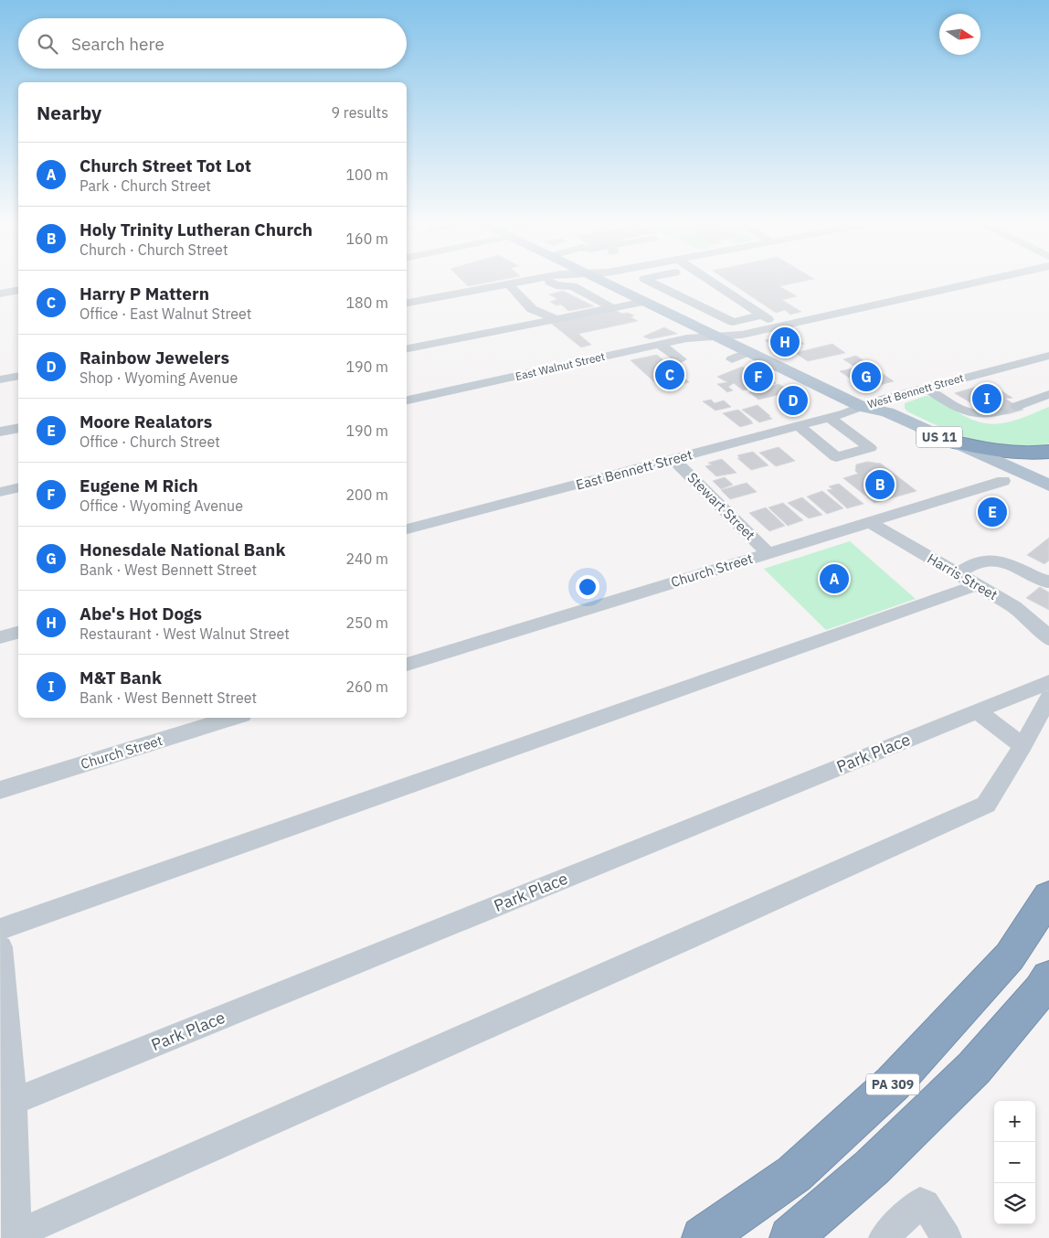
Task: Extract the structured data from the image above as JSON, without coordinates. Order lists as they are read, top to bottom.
{
  "streets": {
    "highway": ["PA 309"],
    "main road": ["US 11"],
    "street": [
      "East Walnut Street",
      "West Bennett Street",
      "East Bennett Street",
      "Stewart Street",
      "Church Street",
      "Harris Street",
      "Park Place"
    ]
  },
  "crossings": [
    ["East Walnut Street", "US 11"],
    ["West Bennett Street", "US 11"],
    ["West Bennett Street", "East Bennett Street"],
    ["US 11", "East Bennett Street"],
    ["US 11", "Church Street"],
    ["East Bennett Street", "Stewart Street"],
    ["Stewart Street", "Church Street"],
    ["Church Street", "Harris Street"]
  ],
  "north": "right",
  "page": {
    "search": "Search here",
    "heading": ["Nearby", "9 results"],
    "list": [
      {
        "mark": "A",
        "name": "Church Street Tot Lot",
        "note": "Park · Church Street",
        "value": "100 m"
      },
      {
        "mark": "B",
        "name": "Holy Trinity Lutheran Church",
        "note": "Church · Church Street",
        "value": "160 m"
      },
      {
        "mark": "C",
        "name": "Harry P Mattern",
        "note": "Office · East Walnut Street",
        "value": "180 m"
      },
      {
        "mark": "D",
        "name": "Rainbow Jewelers",
        "note": "Shop · Wyoming Avenue",
        "value": "190 m"
      },
      {
        "mark": "E",
        "name": "Moore Realators",
        "note": "Office · Church Street",
        "value": "190 m"
      },
      {
        "mark": "F",
        "name": "Eugene M Rich",
        "note": "Office · Wyoming Avenue",
        "value": "200 m"
      },
      {
        "mark": "G",
        "name": "Honesdale National Bank",
        "note": "Bank · West Bennett Street",
        "value": "240 m"
      },
      {
        "mark": "H",
        "name": "Abe's Hot Dogs",
        "note": "Restaurant · West Walnut Street",
        "value": "250 m"
      },
      {
        "mark": "I",
        "name": "M&T Bank",
        "note": "Bank · West Bennett Street",
        "value": "260 m"
      }
    ],
    "pins": [
      "H",
      "C",
      "F",
      "G",
      "I",
      "D",
      "B",
      "E",
      "A"
    ],
    "map_buttons": ["+", "−"]
  }
}
